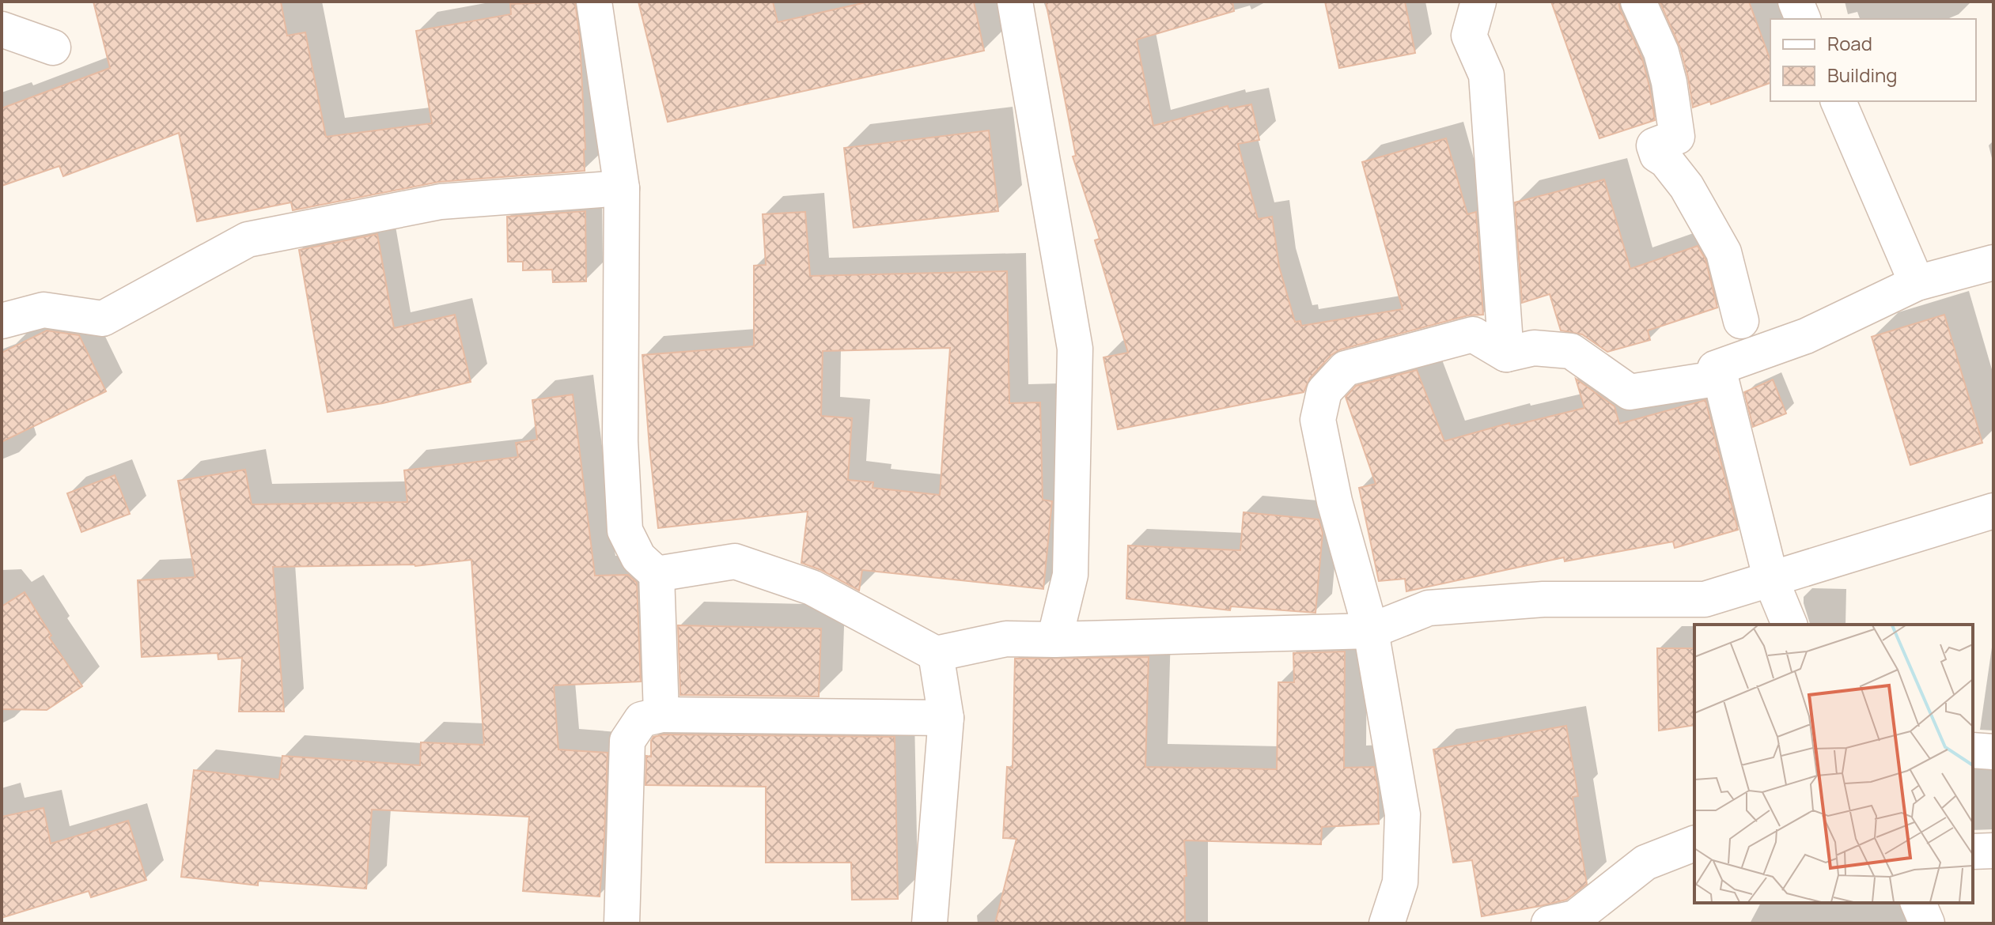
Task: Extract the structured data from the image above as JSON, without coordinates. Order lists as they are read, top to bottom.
{
  "legend": ["Road", "Building"]
}
